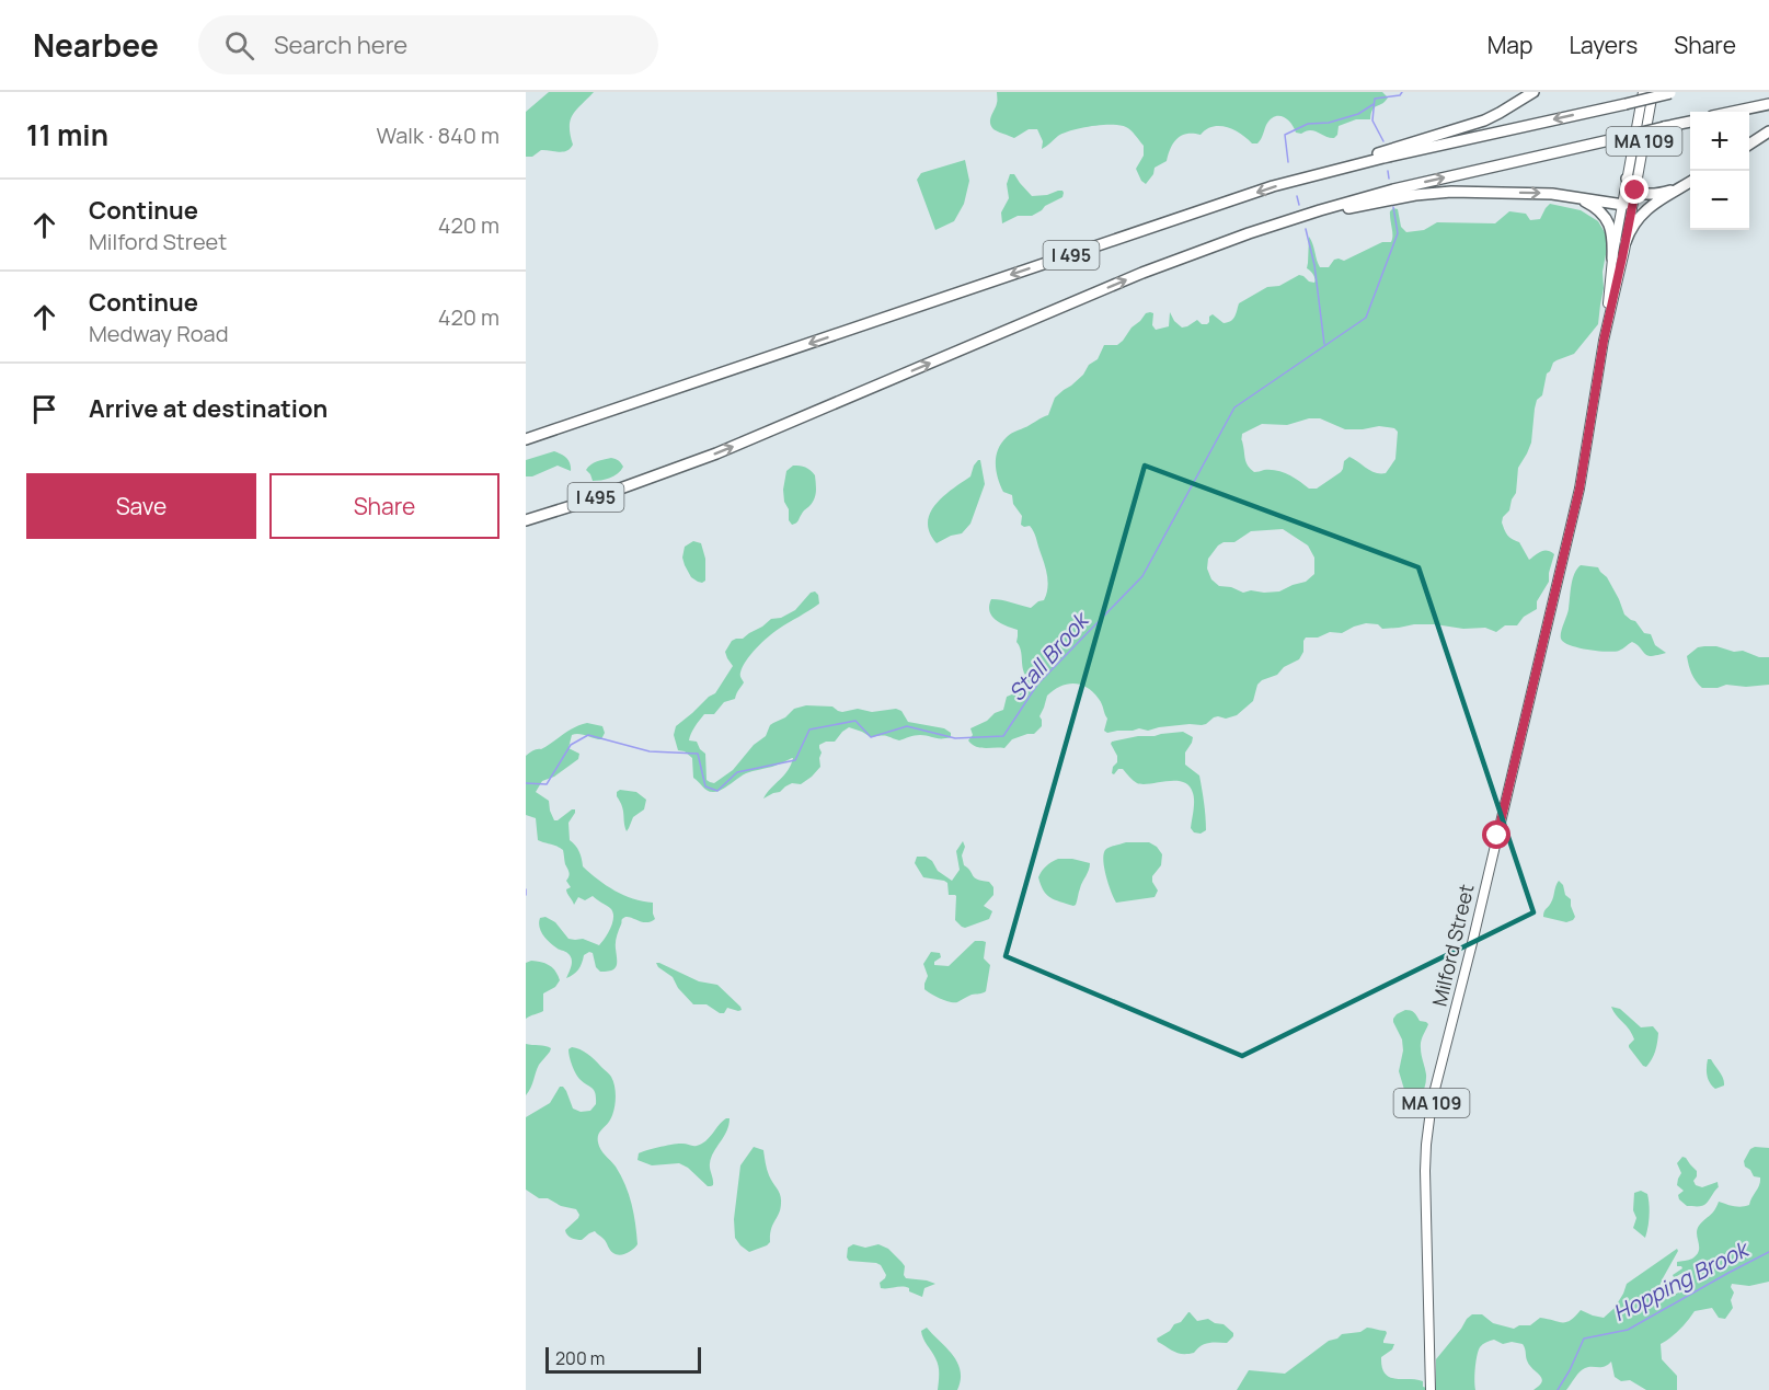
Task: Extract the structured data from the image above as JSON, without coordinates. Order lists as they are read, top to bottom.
{
  "streets": {
    "highway": ["I 495"],
    "main road": ["MA 109", "Milford Street"]
  },
  "crossings": [
    ["MA 109", "Milford Street"]
  ],
  "water": ["Stall Brook", "Hopping Brook"],
  "scale_bar": "200 m",
  "page": {
    "header": "Nearbee",
    "search": "Search here",
    "nav": ["Map", "Layers", "Share"],
    "heading": ["11 min", "Walk · 840 m"],
    "map_buttons": ["+", "−"],
    "list": [
      ["Continue", "Milford Street", "420 m"],
      ["Continue", "Medway Road", "420 m"],
      "Arrive at destination"
    ],
    "buttons": ["Save", "Share"],
    "scale": "200 m"
  }
}
